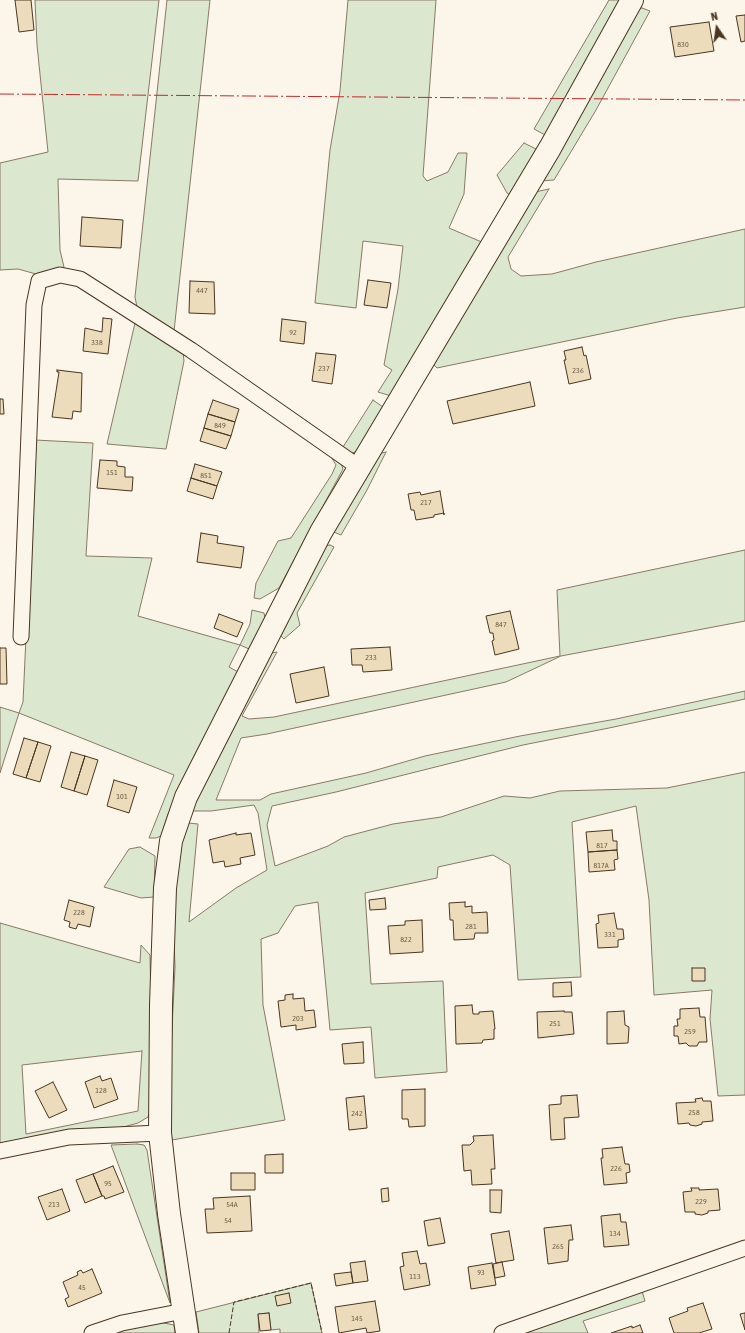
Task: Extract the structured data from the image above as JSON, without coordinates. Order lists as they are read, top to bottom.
{
  "house_numbers": [
    "830",
    "447",
    "92",
    "338",
    "237",
    "236",
    "849",
    "151",
    "851",
    "217",
    "847",
    "233",
    "101",
    "817",
    "817A",
    "228",
    "281",
    "331",
    "822",
    "203",
    "251",
    "259",
    "128",
    "258",
    "242",
    "226",
    "95",
    "229",
    "213",
    "54A",
    "54",
    "134",
    "265",
    "93",
    "113",
    "45",
    "145"
  ],
  "north": "top"
}
